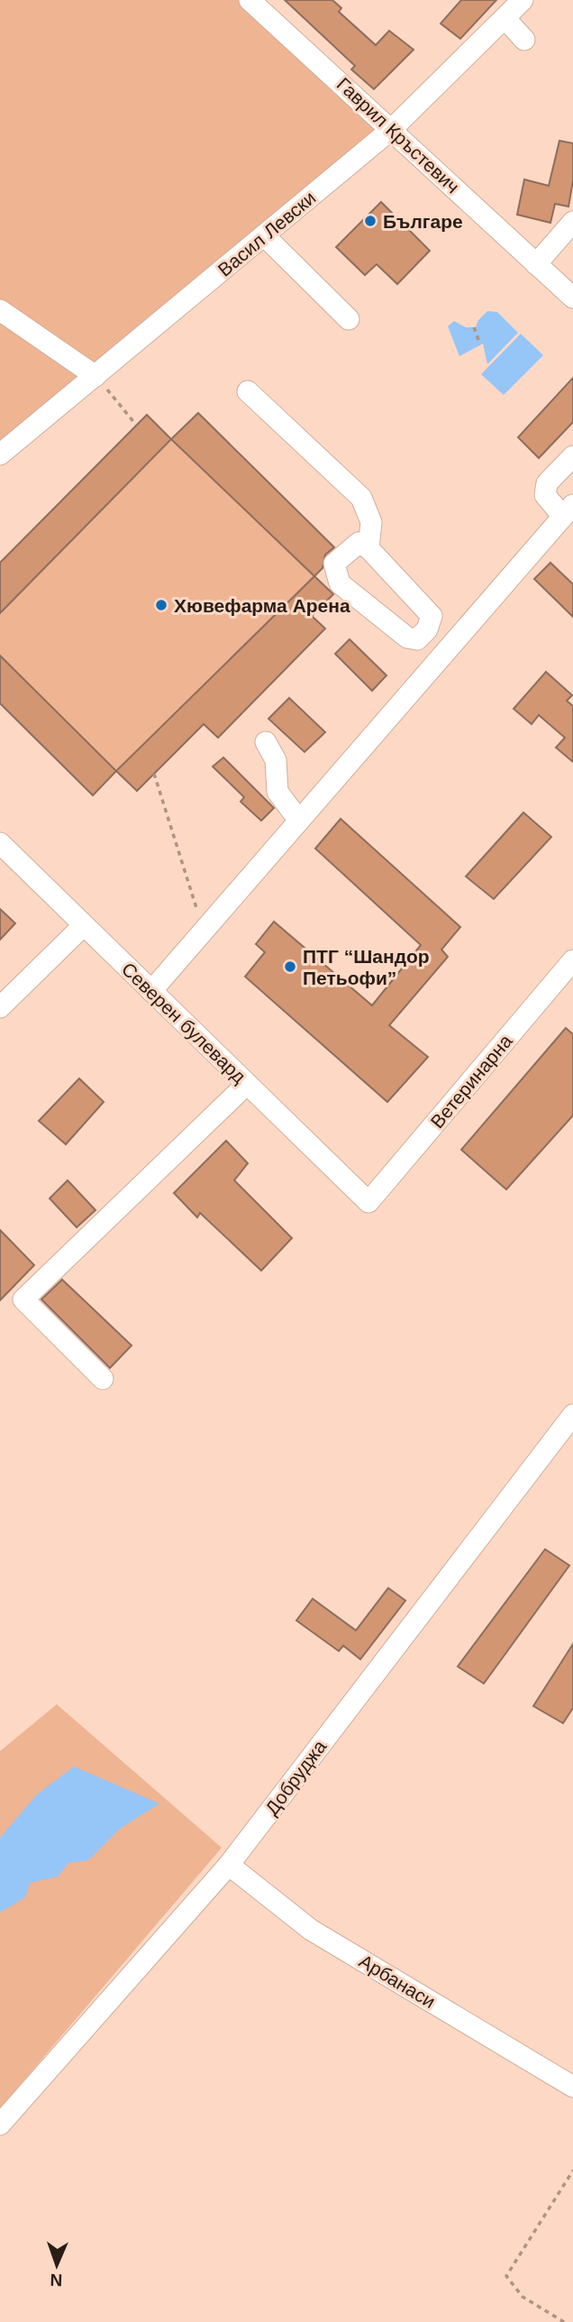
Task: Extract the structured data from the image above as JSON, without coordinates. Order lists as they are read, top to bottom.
{
  "streets": {
    "street": [
      "Гаврил Кръстевич",
      "Васил Левски",
      "Северен булевард",
      "Ветеринарна",
      "Добруджа",
      "Арбанаси"
    ]
  },
  "crossings": [
    ["Гаврил Кръстевич", "Васил Левски"],
    ["Северен булевард", "Ветеринарна"],
    ["Добруджа", "Арбанаси"]
  ],
  "places": ["Българе", "Хювефарма Арена", "ПТГ “Шандор Петьофи”"],
  "north": "bottom"
}
